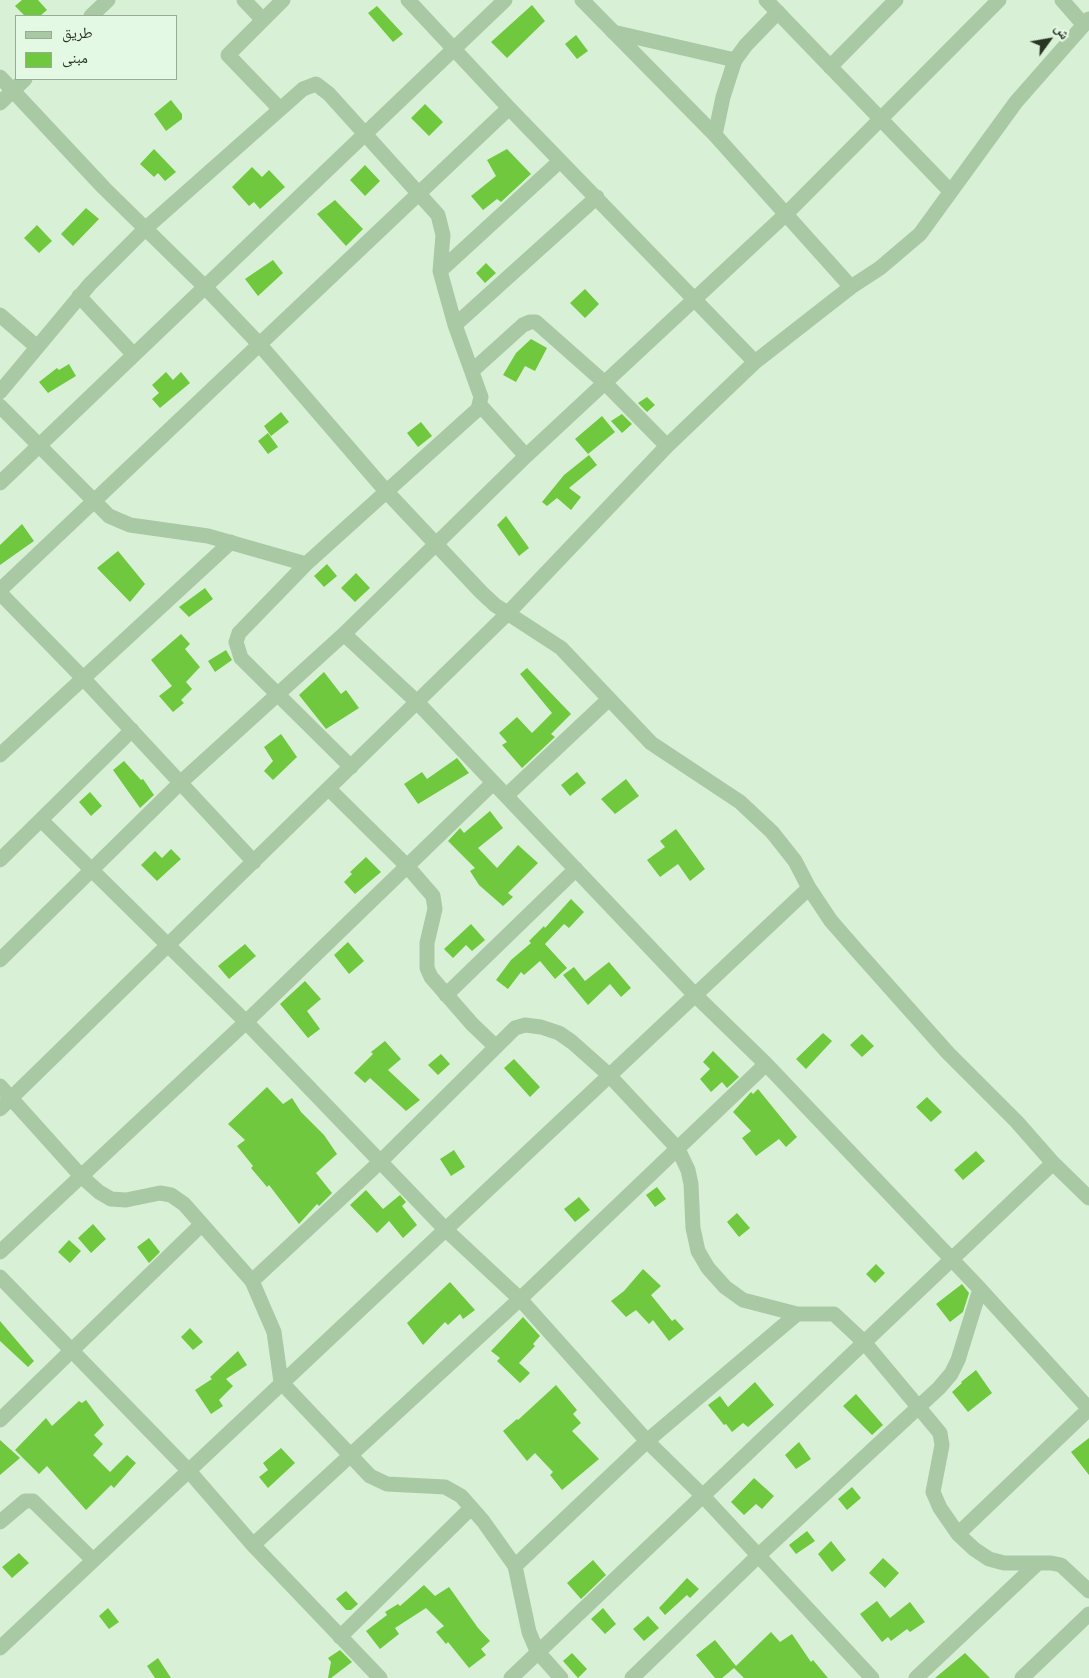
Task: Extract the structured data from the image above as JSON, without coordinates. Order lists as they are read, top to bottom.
{
  "legend": ["طريق", "مبنى"],
  "north": "top right"
}
